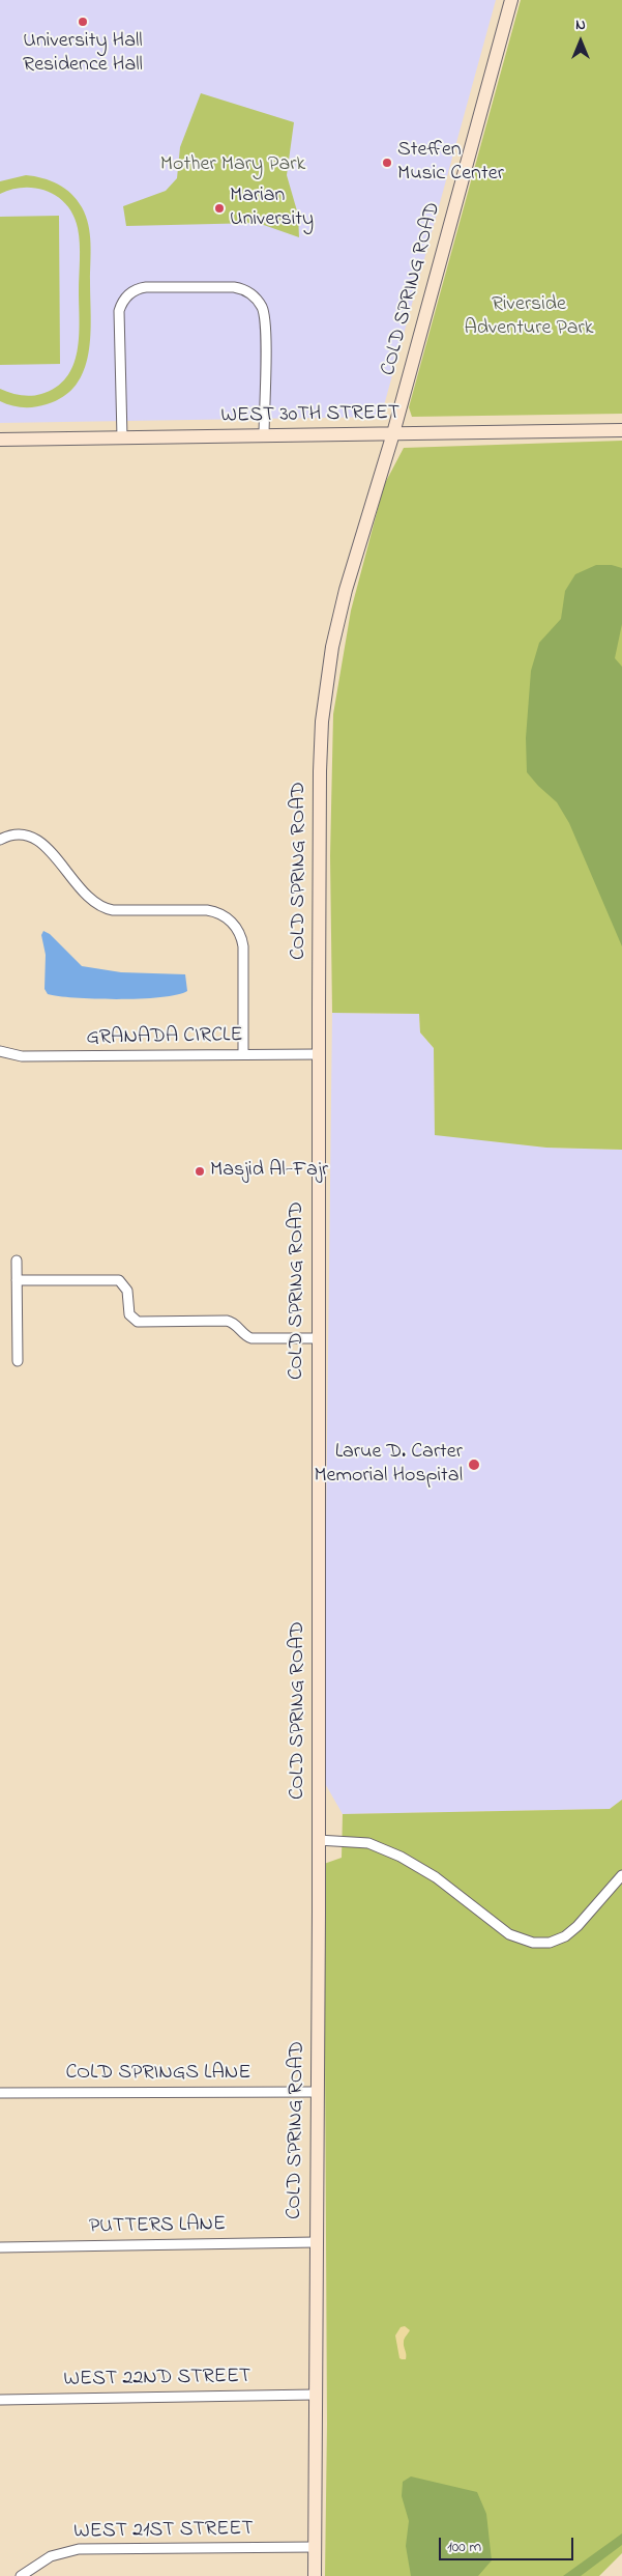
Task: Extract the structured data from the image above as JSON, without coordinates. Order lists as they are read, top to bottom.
{
  "streets": {
    "street": [
      "COLD SPRING ROAD",
      "WEST 30TH STREET",
      "GRANADA CIRCLE",
      "COLD SPRINGS LANE",
      "PUTTERS LANE",
      "WEST 22ND STREET",
      "WEST 21ST STREET"
    ]
  },
  "crossings": [
    ["COLD SPRING ROAD", "WEST 30TH STREET"],
    ["COLD SPRING ROAD", "GRANADA CIRCLE"],
    ["COLD SPRING ROAD", "COLD SPRINGS LANE"],
    ["COLD SPRING ROAD", "PUTTERS LANE"],
    ["COLD SPRING ROAD", "WEST 22ND STREET"],
    ["COLD SPRING ROAD", "WEST 21ST STREET"]
  ],
  "parks": ["Mother Mary Park", "Riverside Adventure Park"],
  "places": [
    "University Hall Residence Hall",
    "Steffen Music Center",
    "Marian University",
    "Masjid Al-Fajr",
    "Larue D. Carter Memorial Hospital"
  ],
  "scale_bar": "100 m",
  "north": "top"
}
